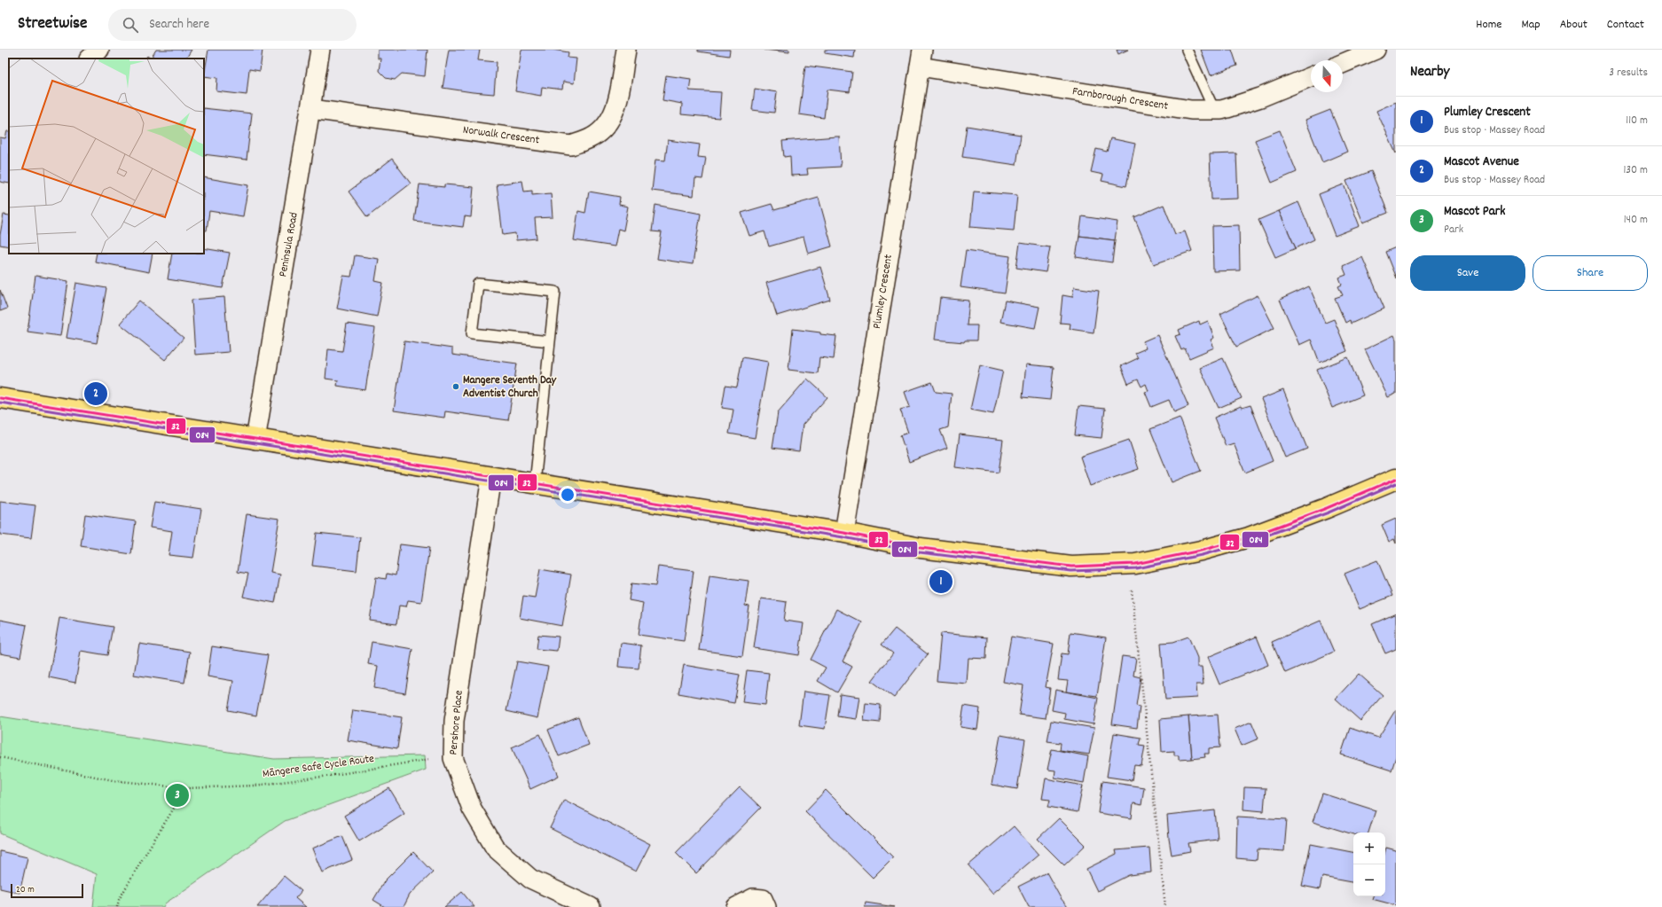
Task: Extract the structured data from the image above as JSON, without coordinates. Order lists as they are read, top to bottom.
{
  "streets": {
    "street": [
      "Farnborough Crescent",
      "Norwalk Crescent",
      "Peninsula Road",
      "Plumley Crescent",
      "Pershore Place"
    ],
    "path": ["Māngere Safe Cycle Route"]
  },
  "crossings": [
    ["Farnborough Crescent", "Plumley Crescent"],
    ["Norwalk Crescent", "Peninsula Road"],
    ["Pershore Place", "Māngere Safe Cycle Route"]
  ],
  "places": ["Mangere Seventh Day Adventist Church"],
  "lines": ["transit line 32", "transit line 084"],
  "scale_bar": "20 m",
  "north": "bottom",
  "page": {
    "header": "Streetwise",
    "search": "Search here",
    "nav": [
      "Home",
      "Map",
      "About",
      "Contact"
    ],
    "heading": ["Nearby", "3 results"],
    "list": [
      {
        "mark": "1",
        "name": "Plumley Crescent",
        "note": "Bus stop · Massey Road",
        "value": "110 m"
      },
      {
        "mark": "2",
        "name": "Mascot Avenue",
        "note": "Bus stop · Massey Road",
        "value": "130 m"
      },
      {
        "mark": "3",
        "name": "Mascot Park",
        "note": "Park",
        "value": "140 m"
      }
    ],
    "buttons": ["Save", "Share"],
    "pins": ["2", "1", "3"],
    "map_buttons": ["+", "−"],
    "scale": "20 m"
  }
}
